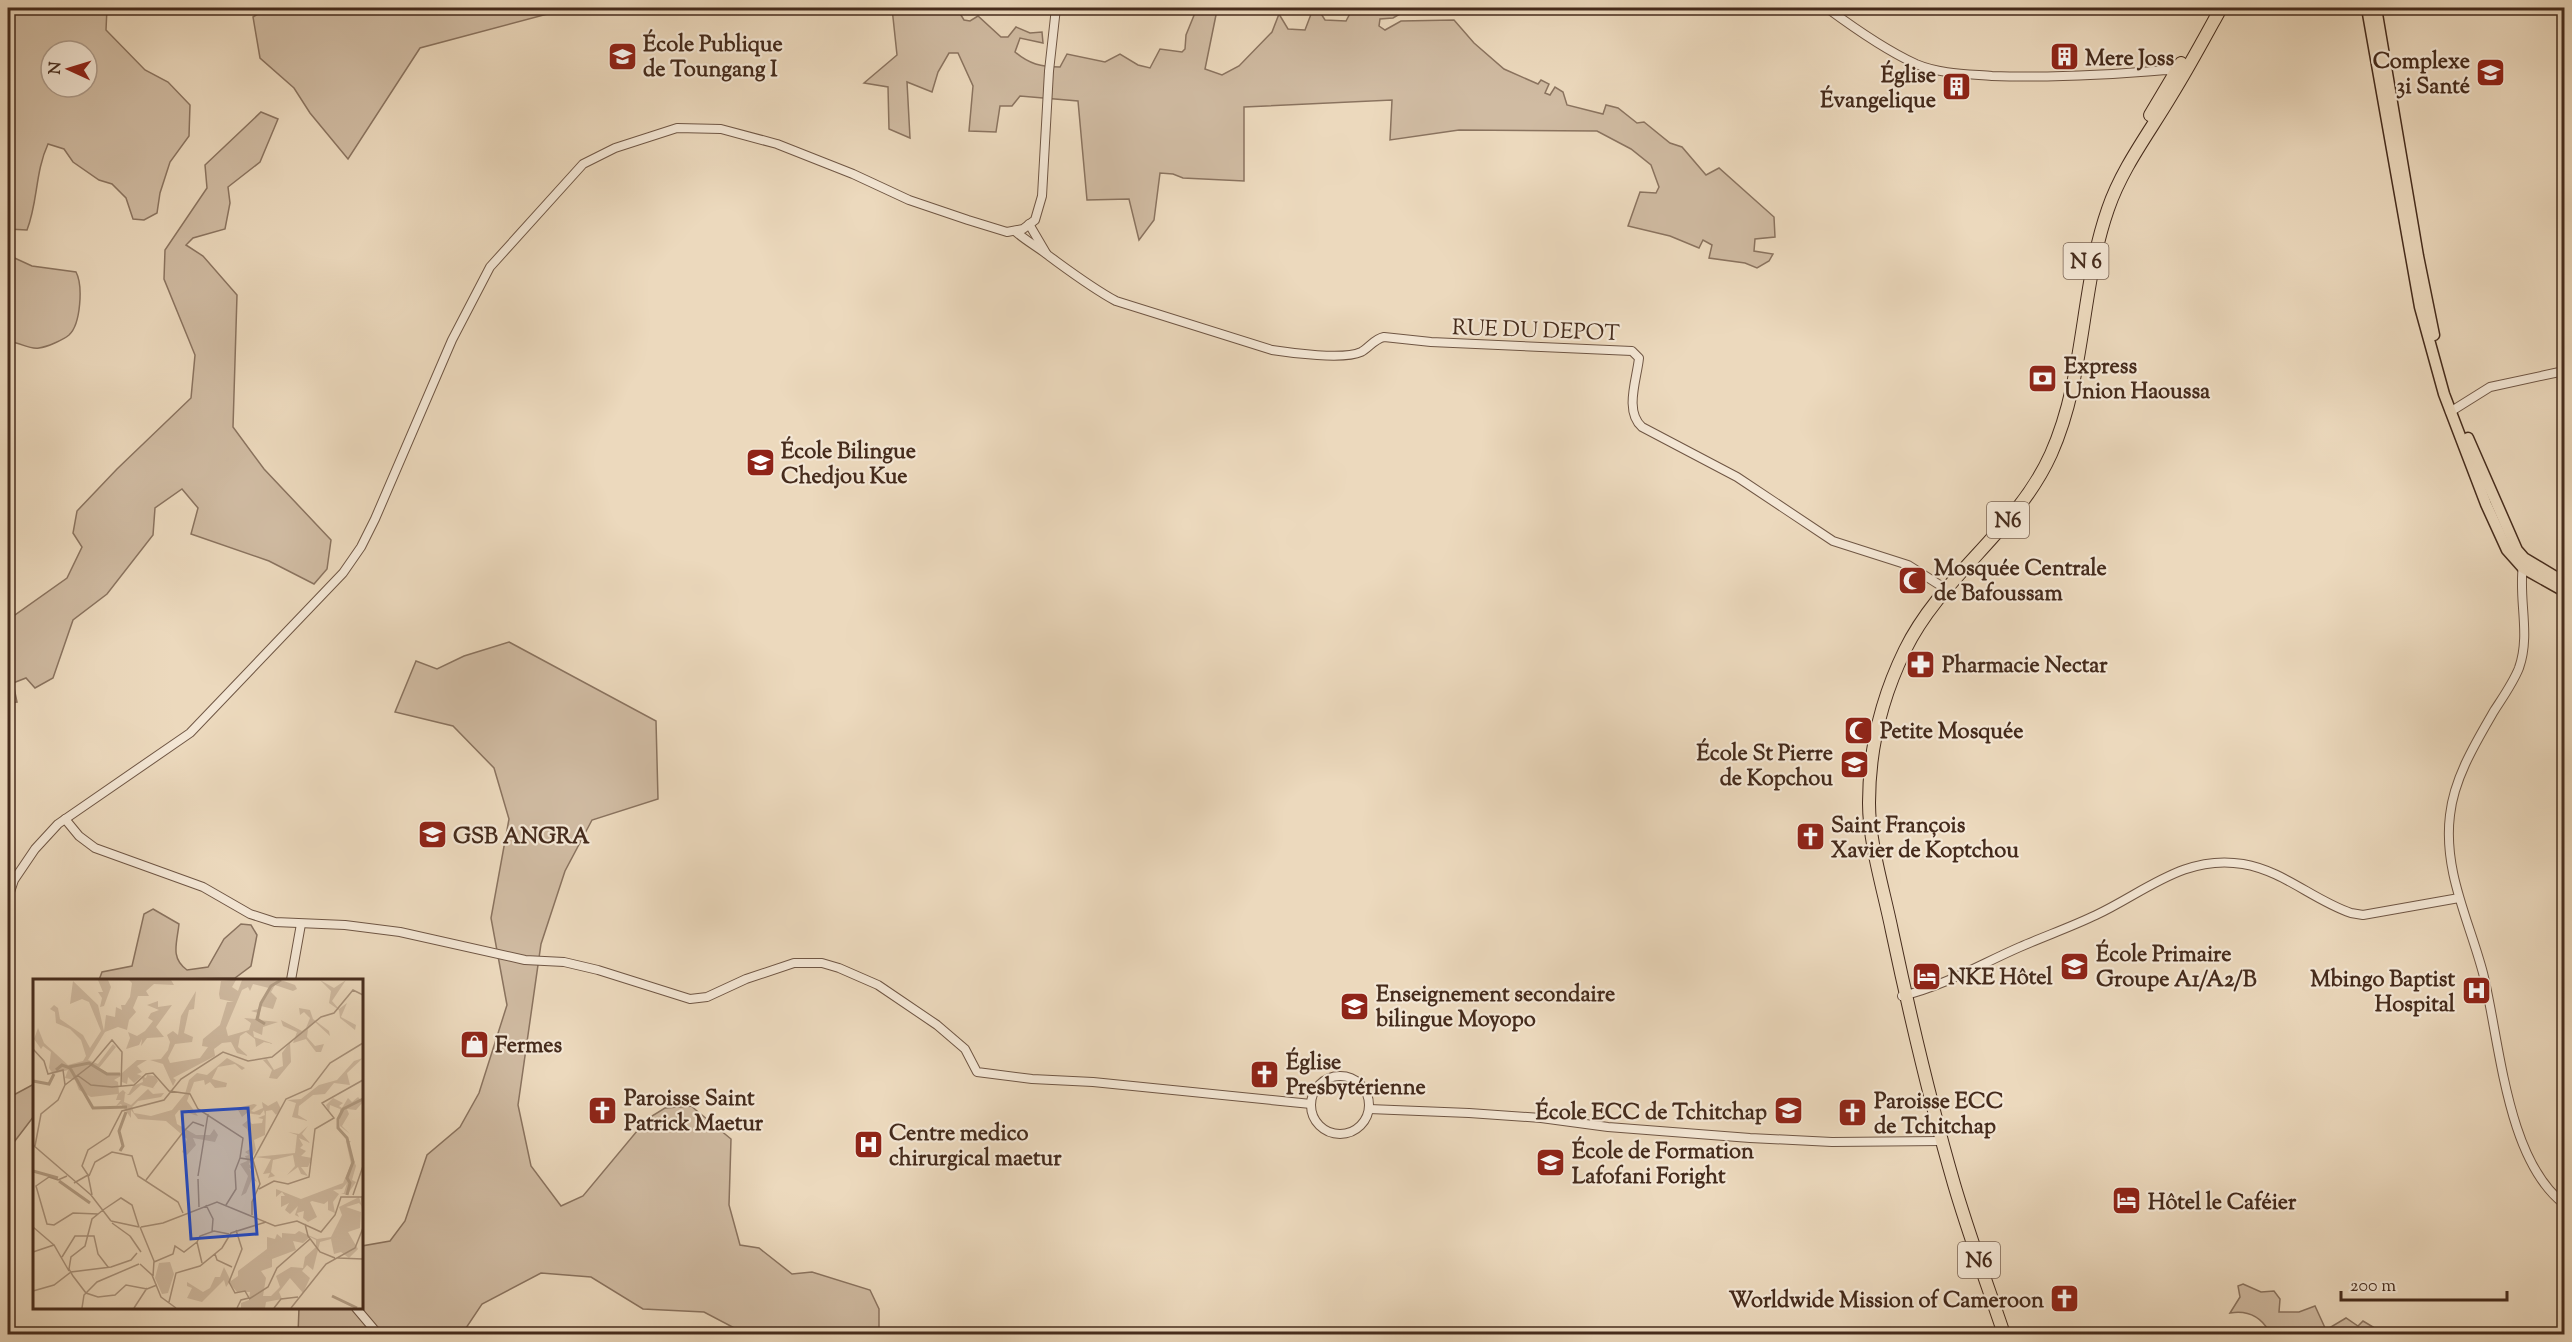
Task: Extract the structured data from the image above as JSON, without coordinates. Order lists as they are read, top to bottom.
{
  "streets": {
    "highway": ["N 6", "N6"],
    "street": ["RUE DU DEPOT"]
  },
  "crossings": [
    ["N 6", "N6"],
    ["RUE DU DEPOT", "N6"]
  ],
  "places": {
    "school or university": [
      "École Publique de Toungang I",
      "Complexe 3i Santé",
      "École Bilingue Chedjou Kue",
      "École St Pierre de Kopchou",
      "GSB ANGRA",
      "École Primaire Groupe A1/A2/B",
      "Enseignement secondaire bilingue Moyopo",
      "École ECC de Tchitchap",
      "École de Formation Lafofani Foright"
    ],
    "building": ["Mere Joss", "Église Évangelique"],
    "bank": ["Express Union Haoussa"],
    "mosque": ["Mosquée Centrale de Bafoussam", "Petite Mosquée"],
    "pharmacy": ["Pharmacie Nectar"],
    "church": [
      "Saint François Xavier de Koptchou",
      "Église Presbytérienne",
      "Paroisse Saint Patrick Maetur",
      "Paroisse ECC de Tchitchap",
      "Worldwide Mission of Cameroon"
    ],
    "hotel": ["NKE Hôtel", "Hôtel le Caféier"],
    "hospital": ["Mbingo Baptist Hospital", "Centre medico chirurgical maetur"],
    "shop": ["Fermes"]
  },
  "scale_bar": "200 m",
  "north": "left"
}
